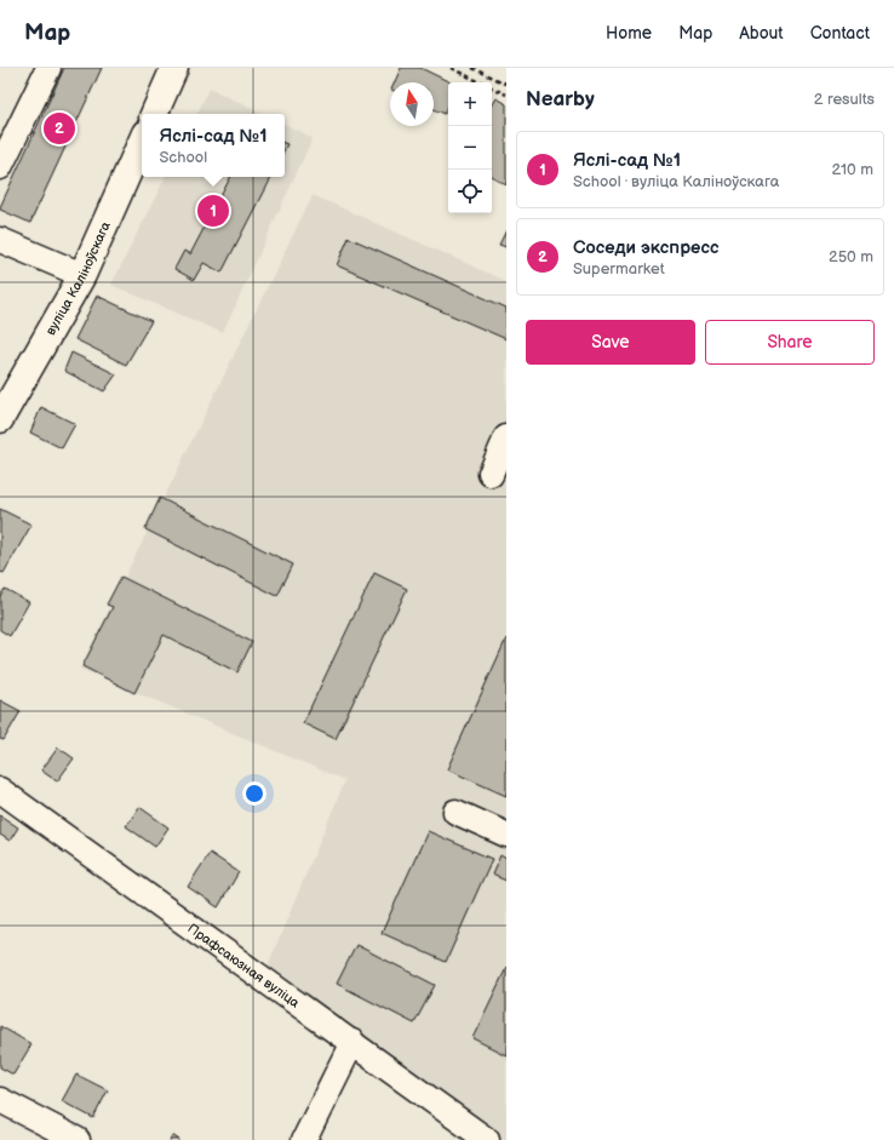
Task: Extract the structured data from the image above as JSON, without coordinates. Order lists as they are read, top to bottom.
{
  "streets": {
    "main road": ["вуліца Каліноўскага"],
    "street": ["Прафсаюзная вуліца"]
  },
  "north": "top",
  "page": {
    "header": "Map",
    "nav": [
      "Home",
      "Map",
      "About",
      "Contact"
    ],
    "heading": ["Nearby", "2 results"],
    "map_buttons": ["+", "−"],
    "pins": ["2", "1"],
    "popup": ["Яслі-сад №1", "School"],
    "list": [
      {
        "mark": "1",
        "name": "Яслі-сад №1",
        "note": "School · вуліца Каліноўскага",
        "value": "210 m"
      },
      {
        "mark": "2",
        "name": "Соседи экспресс",
        "note": "Supermarket",
        "value": "250 m"
      }
    ],
    "buttons": ["Save", "Share"]
  }
}
